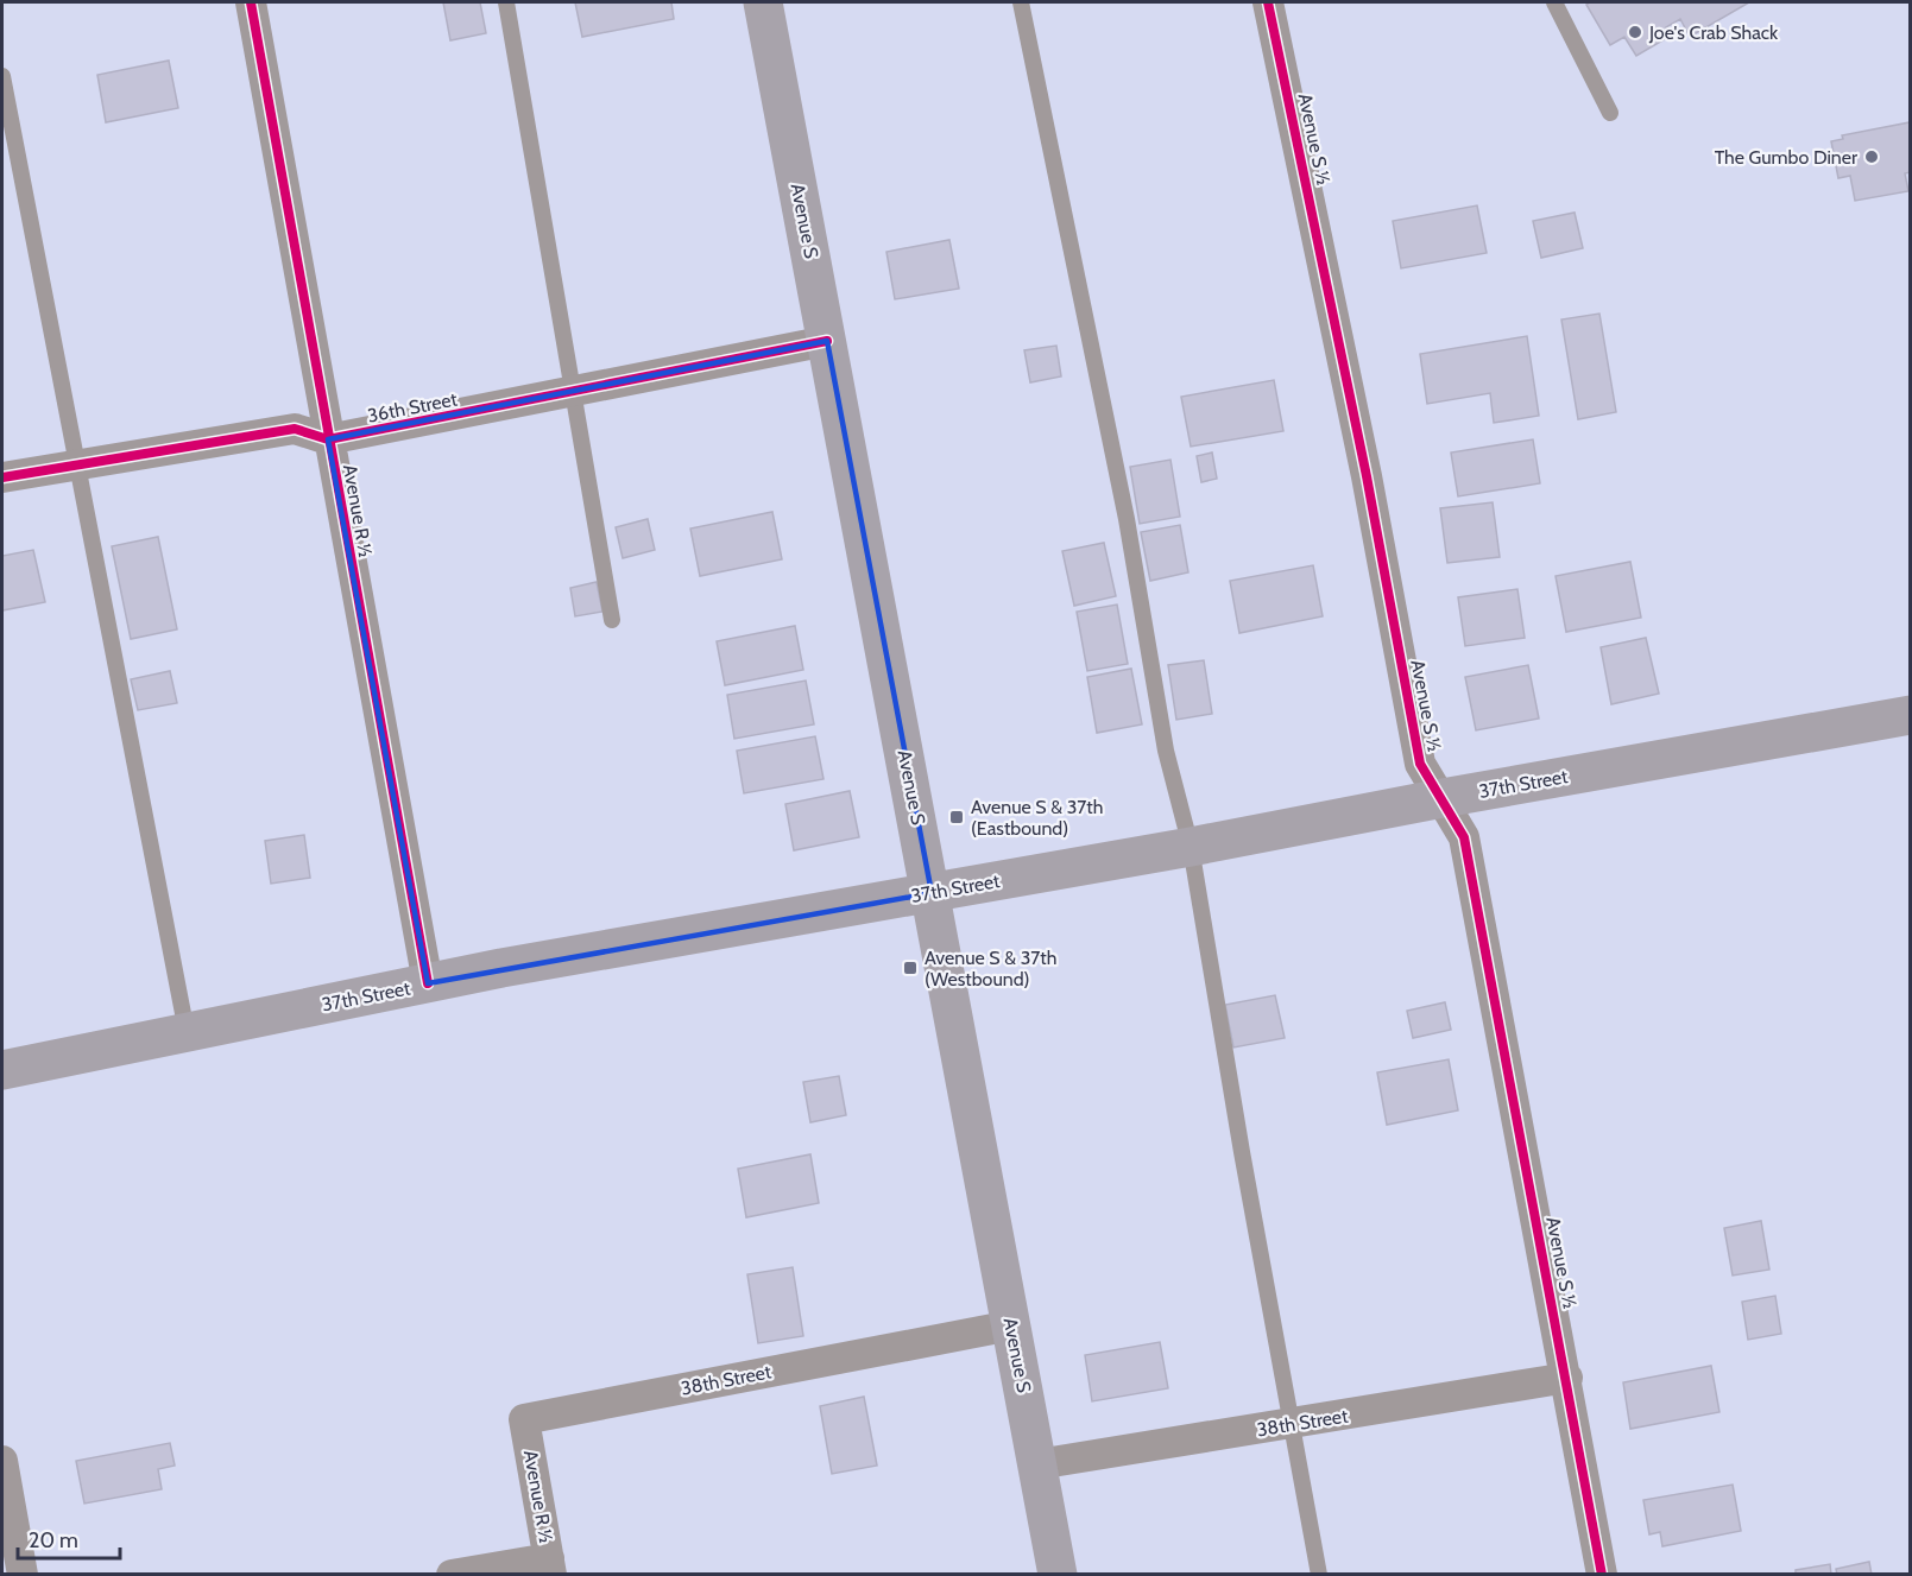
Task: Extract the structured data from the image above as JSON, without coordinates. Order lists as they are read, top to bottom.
{
  "streets": {
    "main road": ["Avenue S", "37th Street"],
    "street": [
      "Avenue S ½",
      "36th Street",
      "Avenue R ½",
      "38th Street"
    ]
  },
  "crossings": [
    ["Avenue S ½", "37th Street"],
    ["Avenue S ½", "38th Street"],
    ["Avenue S", "36th Street"],
    ["Avenue S", "37th Street"],
    ["Avenue S", "38th Street"],
    ["36th Street", "Avenue R ½"],
    ["Avenue R ½", "37th Street"],
    ["Avenue R ½", "38th Street"]
  ],
  "places": {
    "other": ["Joe's Crab Shack", "The Gumbo Diner"],
    "transit": ["Avenue S & 37th (Eastbound)", "Avenue S & 37th (Westbound)"]
  },
  "scale_bar": "20 m"
}
